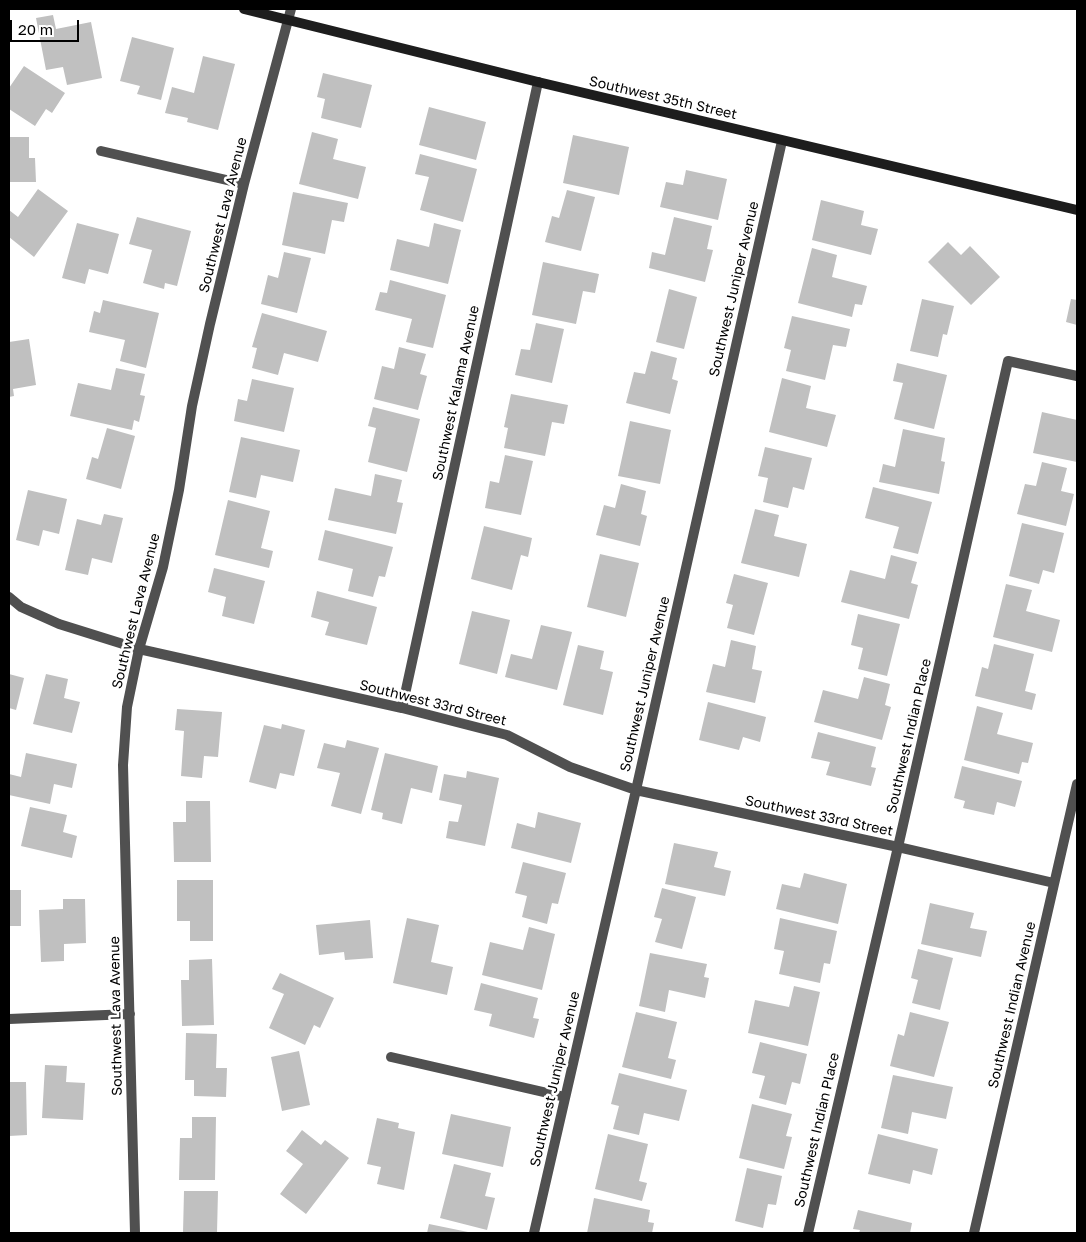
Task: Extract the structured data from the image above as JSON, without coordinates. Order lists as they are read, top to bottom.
{
  "streets": {
    "street": [
      "Southwest 35th Street",
      "Southwest Lava Avenue",
      "Southwest Juniper Avenue",
      "Southwest Kalama Avenue",
      "Southwest 33rd Street",
      "Southwest Indian Place",
      "Southwest Indian Avenue"
    ]
  },
  "crossings": [
    ["Southwest 35th Street", "Southwest Lava Avenue"],
    ["Southwest 35th Street", "Southwest Juniper Avenue"],
    ["Southwest 35th Street", "Southwest Kalama Avenue"],
    ["Southwest Lava Avenue", "Southwest 33rd Street"],
    ["Southwest Juniper Avenue", "Southwest 33rd Street"],
    ["Southwest Kalama Avenue", "Southwest 33rd Street"],
    ["Southwest 33rd Street", "Southwest Indian Place"],
    ["Southwest 33rd Street", "Southwest Indian Avenue"]
  ],
  "scale_bar": "20 m"
}
